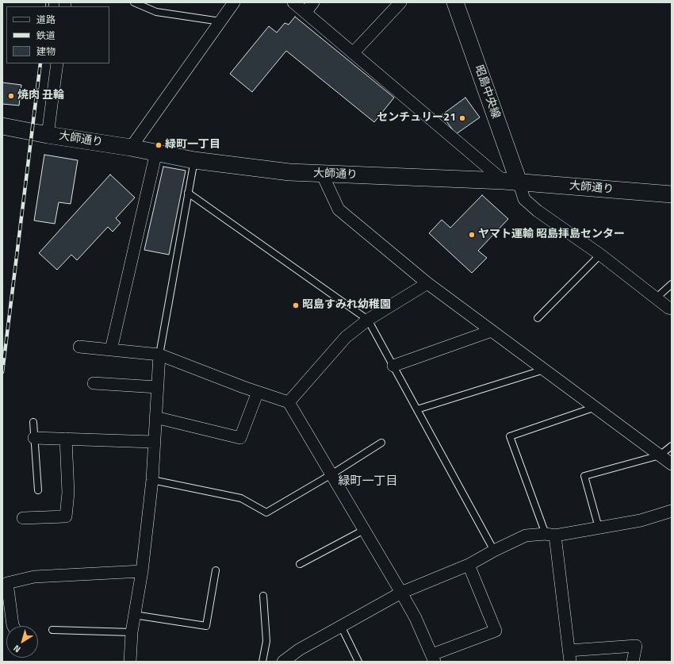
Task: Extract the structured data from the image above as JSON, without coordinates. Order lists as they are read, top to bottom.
{
  "streets": {
    "street": ["昭島中央線", "大師通り"]
  },
  "crossings": [
    ["昭島中央線", "大師通り"]
  ],
  "districts": ["緑町一丁目"],
  "places": [
    "焼肉 丑輪",
    "センチュリー21",
    "緑町一丁目",
    "ヤマト運輸 昭島拝島センター",
    "昭島すみれ幼稚園"
  ],
  "legend": ["道路", "鉄道", "建物"],
  "north": "bottom left"
}
